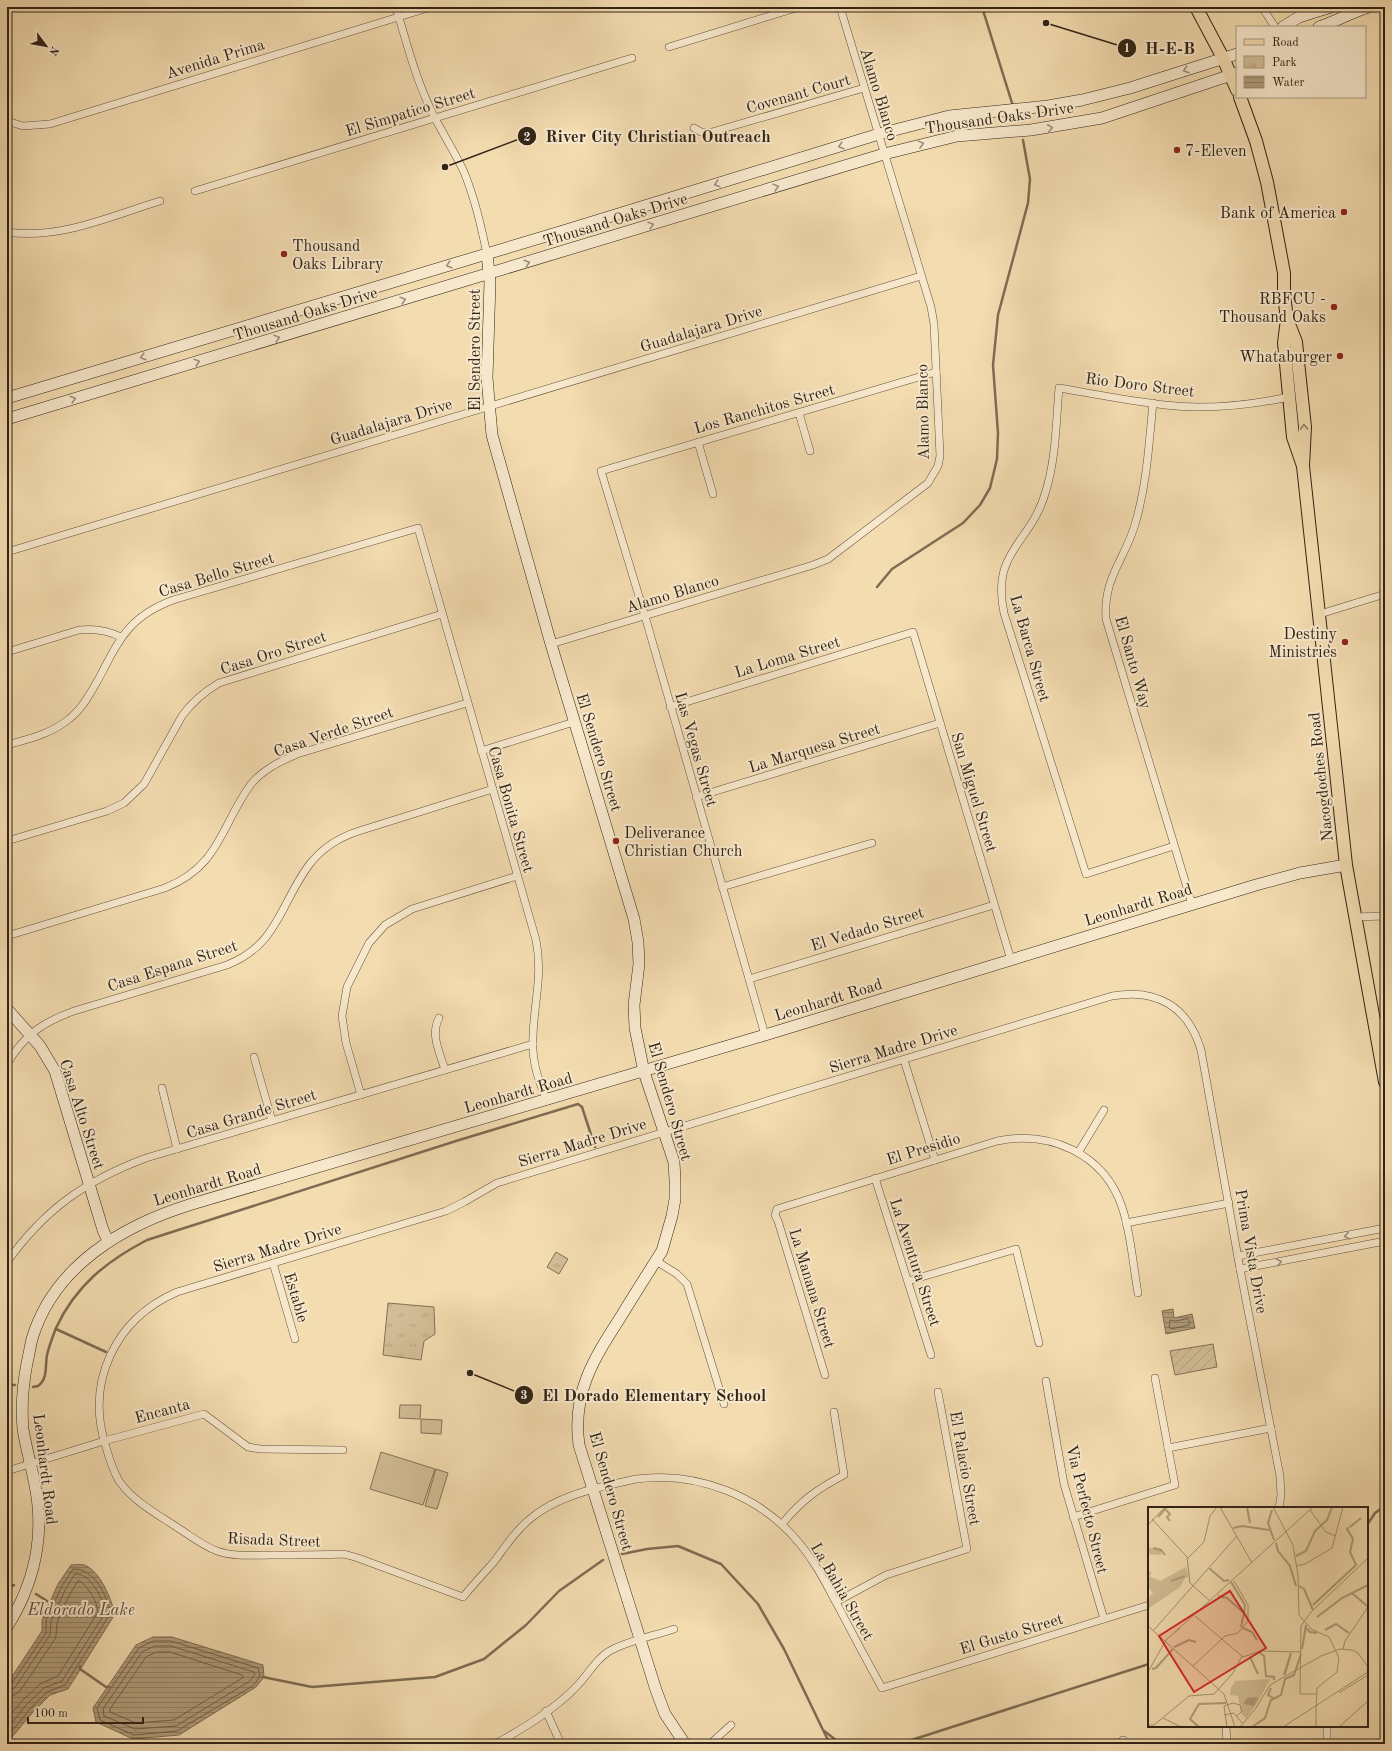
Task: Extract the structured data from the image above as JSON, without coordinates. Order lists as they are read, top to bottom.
{
  "streets": {
    "main road": ["Nacogdoches Road"],
    "street": [
      "Avenida Prima",
      "Covenant Court",
      "Alamo Blanco",
      "El Simpatico Street",
      "Thousand Oaks Drive",
      "Guadalajara Drive",
      "El Sendero Street",
      "Rio Doro Street",
      "Los Ranchitos Street",
      "Casa Bello Street",
      "La Barca Street",
      "Casa Oro Street",
      "La Loma Street",
      "El Santo Way",
      "Casa Verde Street",
      "La Marquesa Street",
      "Las Vegas Street",
      "San Miguel Street",
      "Casa Bonita Street",
      "Leonhardt Road",
      "El Vedado Street",
      "Casa Espana Street",
      "Sierra Madre Drive",
      "Casa Grande Street",
      "Casa Alto Street",
      "El Presidio",
      "Prima Vista Drive",
      "La Aventura Street",
      "La Manana Street",
      "Estable",
      "Encanta",
      "El Palacio Street",
      "Via Perfecto Street",
      "Risada Street",
      "La Bahia Street",
      "El Gusto Street"
    ]
  },
  "crossings": [
    ["Avenida Prima", "El Sendero Street"],
    ["Covenant Court", "Alamo Blanco"],
    ["Alamo Blanco", "Thousand Oaks Drive"],
    ["Alamo Blanco", "Guadalajara Drive"],
    ["Alamo Blanco", "El Sendero Street"],
    ["Alamo Blanco", "Los Ranchitos Street"],
    ["Alamo Blanco", "Las Vegas Street"],
    ["El Simpatico Street", "El Sendero Street"],
    ["Thousand Oaks Drive", "El Sendero Street"],
    ["Guadalajara Drive", "El Sendero Street"],
    ["El Sendero Street", "Leonhardt Road"],
    ["El Sendero Street", "Sierra Madre Drive"],
    ["El Sendero Street", "La Bahia Street"],
    ["Rio Doro Street", "La Barca Street"],
    ["Rio Doro Street", "El Santo Way"],
    ["Rio Doro Street", "Nacogdoches Road"],
    ["Los Ranchitos Street", "Las Vegas Street"],
    ["Casa Bello Street", "Casa Bonita Street"],
    ["La Barca Street", "El Santo Way"],
    ["Casa Oro Street", "Casa Bonita Street"],
    ["La Loma Street", "Las Vegas Street"],
    ["La Loma Street", "San Miguel Street"],
    ["El Santo Way", "Leonhardt Road"],
    ["Casa Verde Street", "Casa Bonita Street"],
    ["La Marquesa Street", "Las Vegas Street"],
    ["La Marquesa Street", "San Miguel Street"],
    ["Las Vegas Street", "Leonhardt Road"],
    ["Las Vegas Street", "El Vedado Street"],
    ["Nacogdoches Road", "Leonhardt Road"],
    ["San Miguel Street", "Leonhardt Road"],
    ["San Miguel Street", "El Vedado Street"],
    ["Casa Bonita Street", "Leonhardt Road"],
    ["Casa Bonita Street", "Casa Espana Street"],
    ["Casa Bonita Street", "Casa Grande Street"],
    ["Leonhardt Road", "Casa Alto Street"],
    ["Leonhardt Road", "Encanta"],
    ["Casa Espana Street", "Casa Alto Street"],
    ["Sierra Madre Drive", "Prima Vista Drive"],
    ["Sierra Madre Drive", "Estable"],
    ["Sierra Madre Drive", "Encanta"],
    ["Sierra Madre Drive", "Risada Street"],
    ["Casa Grande Street", "Casa Alto Street"],
    ["El Presidio", "La Aventura Street"],
    ["El Presidio", "La Manana Street"],
    ["Encanta", "Risada Street"],
    ["El Palacio Street", "La Bahia Street"],
    ["Via Perfecto Street", "El Gusto Street"],
    ["Risada Street", "La Bahia Street"],
    ["La Bahia Street", "El Gusto Street"]
  ],
  "water": ["Eldorado Lake"],
  "places": [
    "H-E-B",
    "7-Eleven",
    "River City Christian Outreach",
    "Bank of America",
    "Thousand Oaks Library",
    "RBFCU - Thousand Oaks",
    "Whataburger",
    "Destiny Ministries",
    "Deliverance Christian Church",
    "El Dorado Elementary School"
  ],
  "legend": ["Road", "Park", "Water"],
  "scale_bar": "100 m",
  "north": "bottom right"
}
